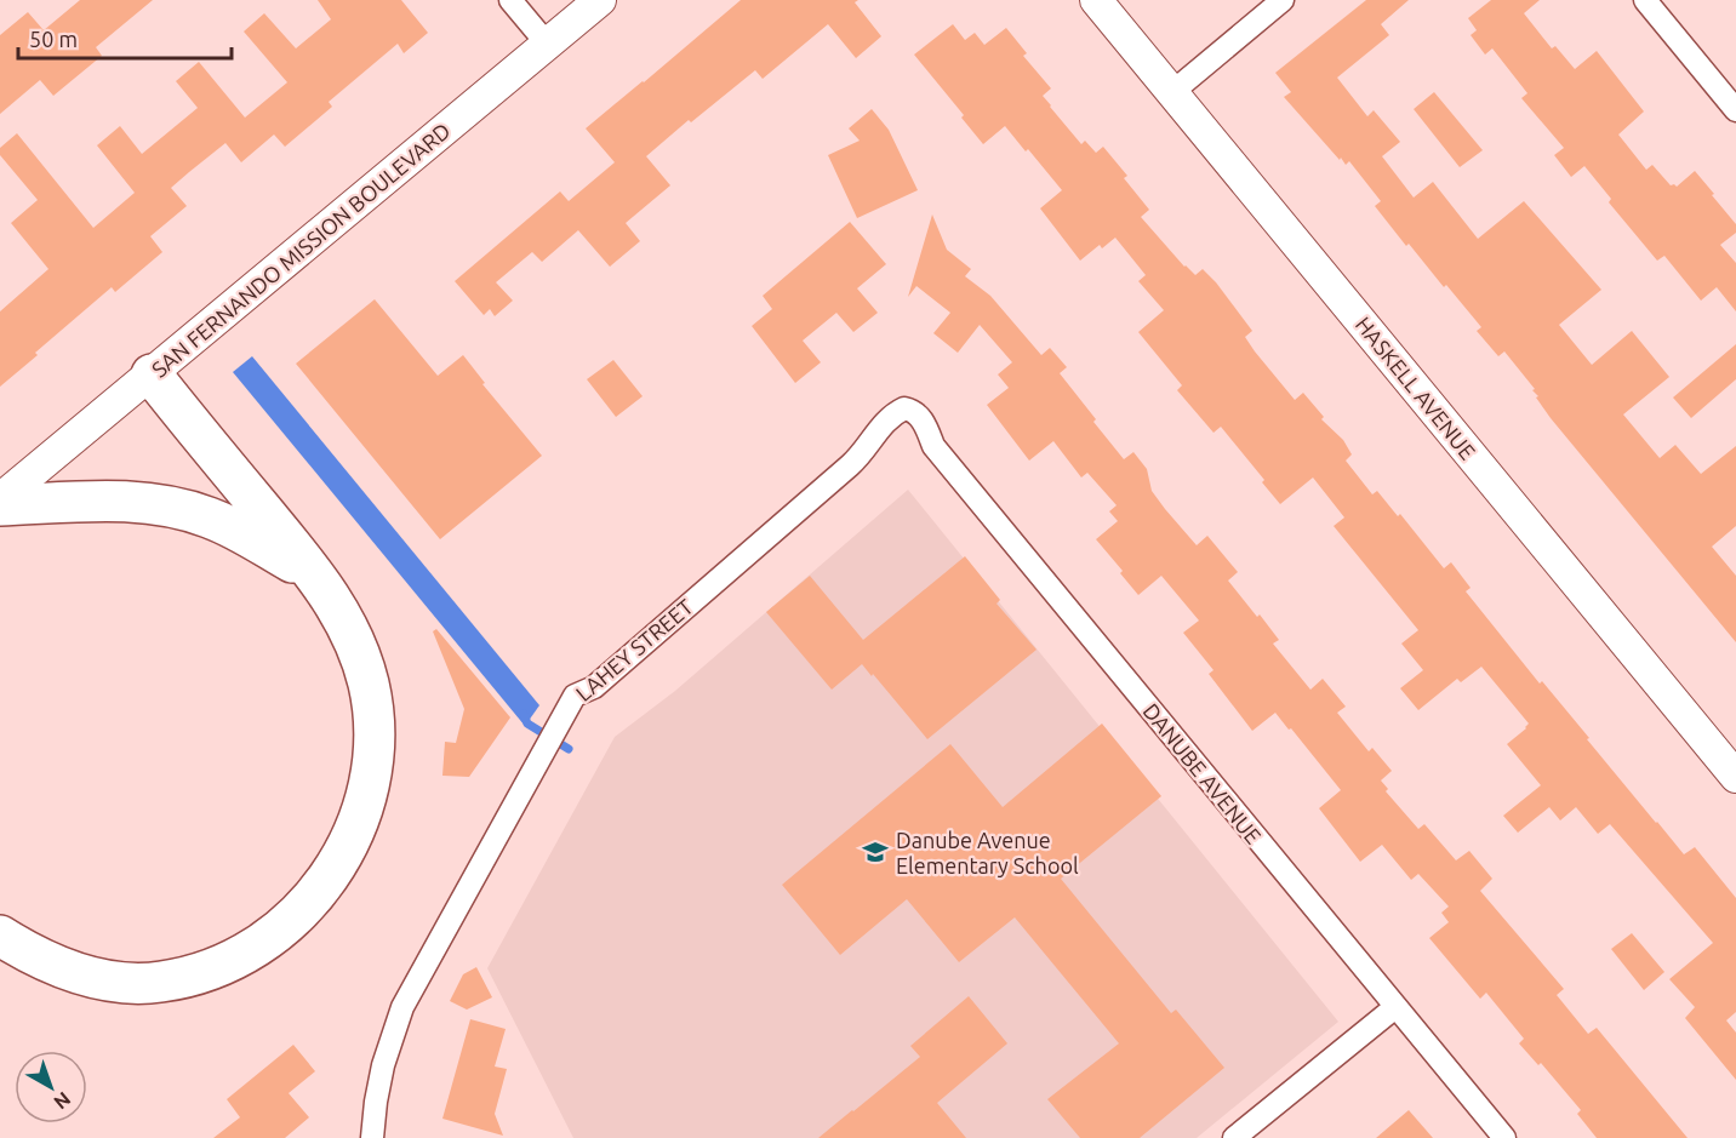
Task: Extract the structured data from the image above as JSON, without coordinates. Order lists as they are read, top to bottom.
{
  "streets": {
    "main road": ["SAN FERNANDO MISSION BOULEVARD", "HASKELL AVENUE"],
    "street": ["LAHEY STREET", "DANUBE AVENUE"]
  },
  "crossings": [
    ["LAHEY STREET", "DANUBE AVENUE"]
  ],
  "places": {
    "school or university": ["Danube Avenue Elementary School"]
  },
  "scale_bar": "50 m",
  "north": "bottom right"
}
